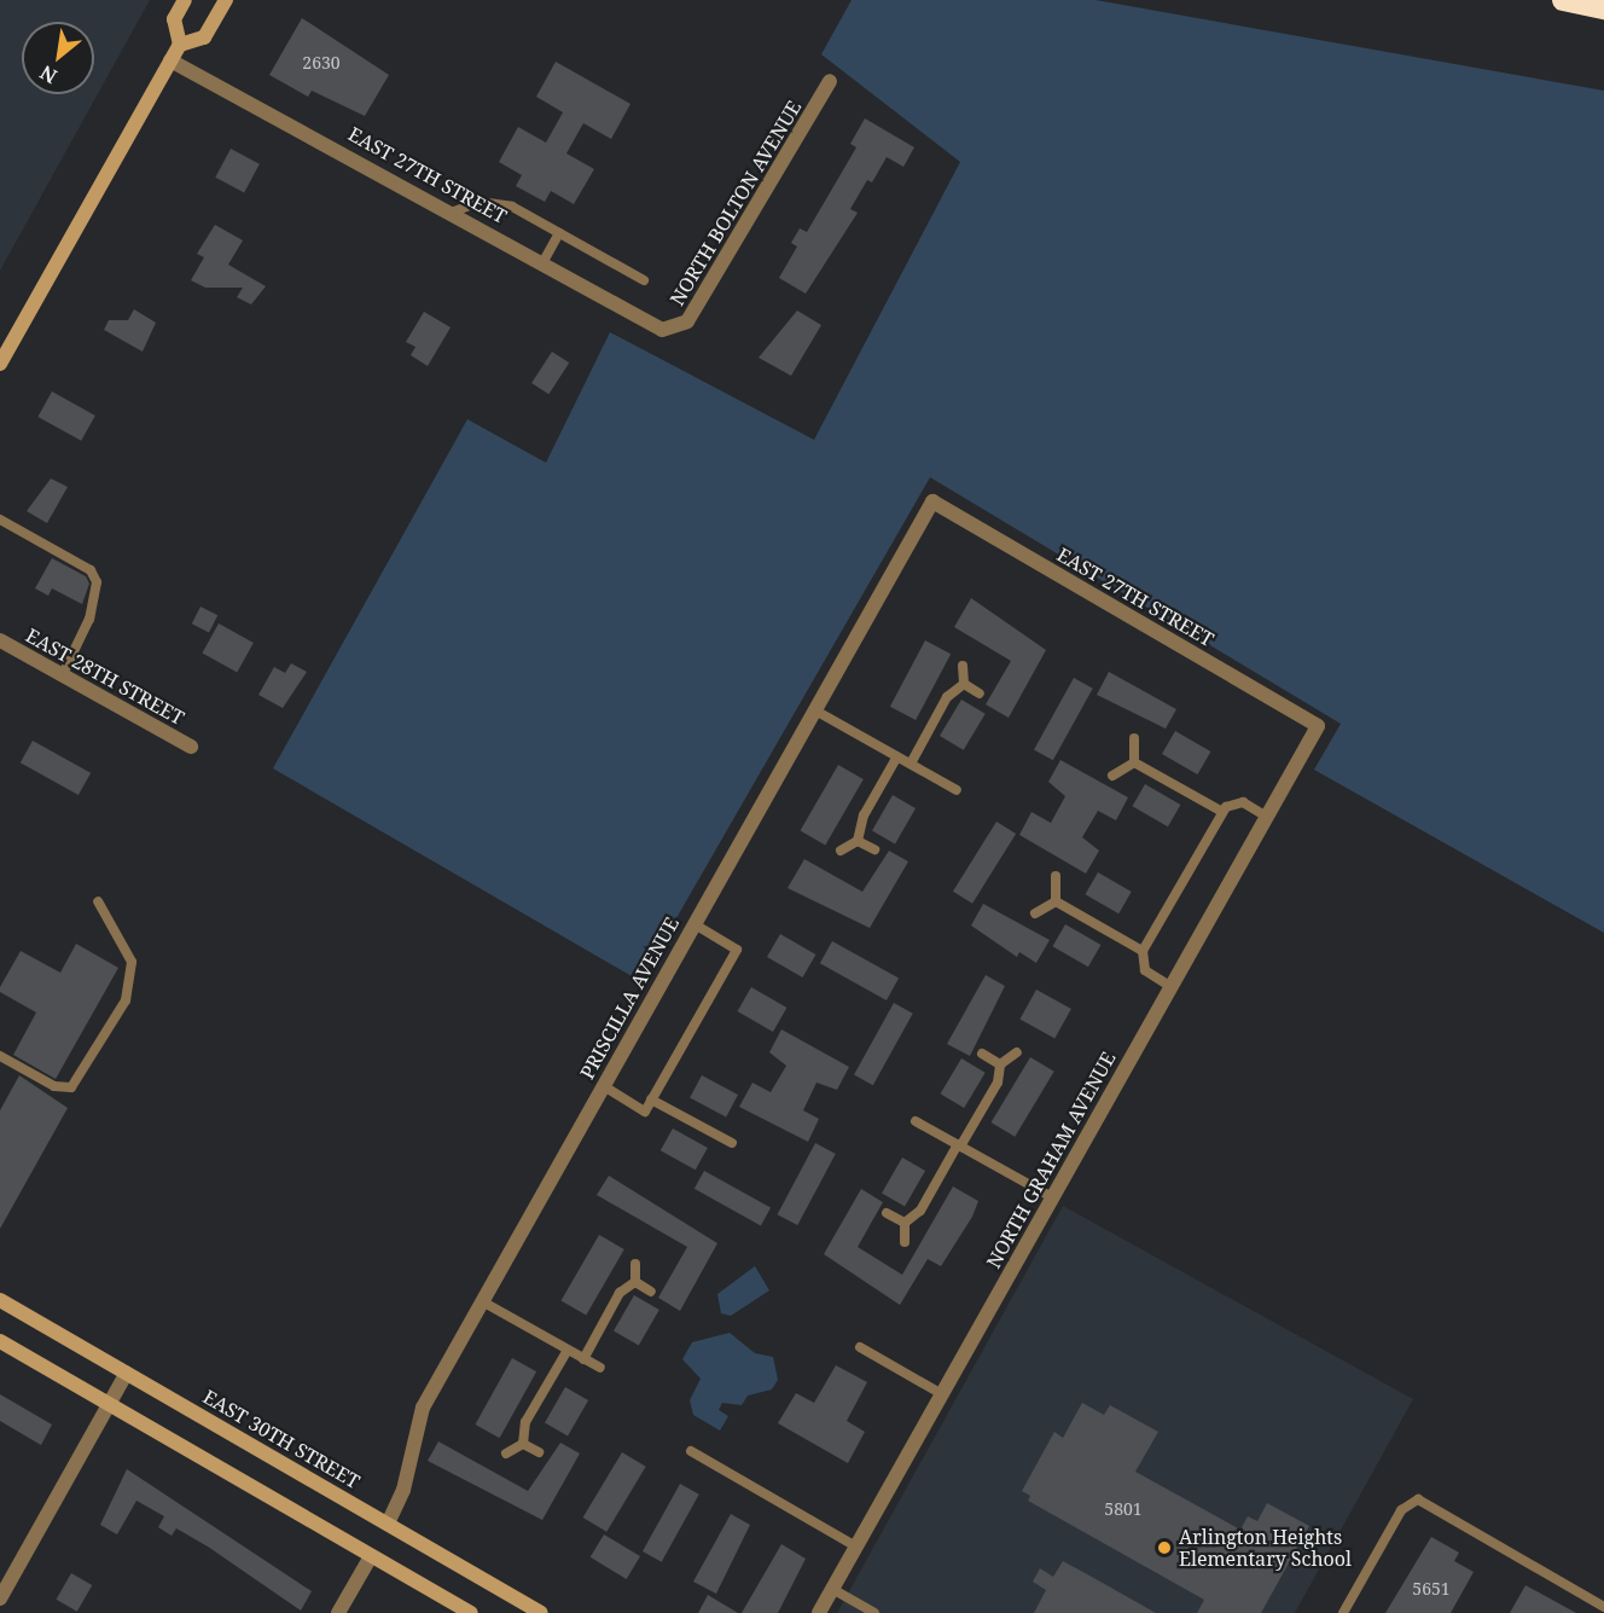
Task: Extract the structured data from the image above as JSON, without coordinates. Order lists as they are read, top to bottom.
{
  "streets": {
    "main road": ["EAST 30TH STREET"],
    "street": [
      "EAST 27TH STREET",
      "NORTH BOLTON AVENUE",
      "EAST 28TH STREET",
      "PRISCILLA AVENUE",
      "NORTH GRAHAM AVENUE"
    ]
  },
  "crossings": [
    ["EAST 27TH STREET", "NORTH BOLTON AVENUE"],
    ["EAST 27TH STREET", "PRISCILLA AVENUE"],
    ["EAST 27TH STREET", "NORTH GRAHAM AVENUE"],
    ["PRISCILLA AVENUE", "EAST 30TH STREET"]
  ],
  "places": ["Arlington Heights Elementary School"],
  "house_numbers": ["2630", "5801", "5651"],
  "north": "bottom left"
}
